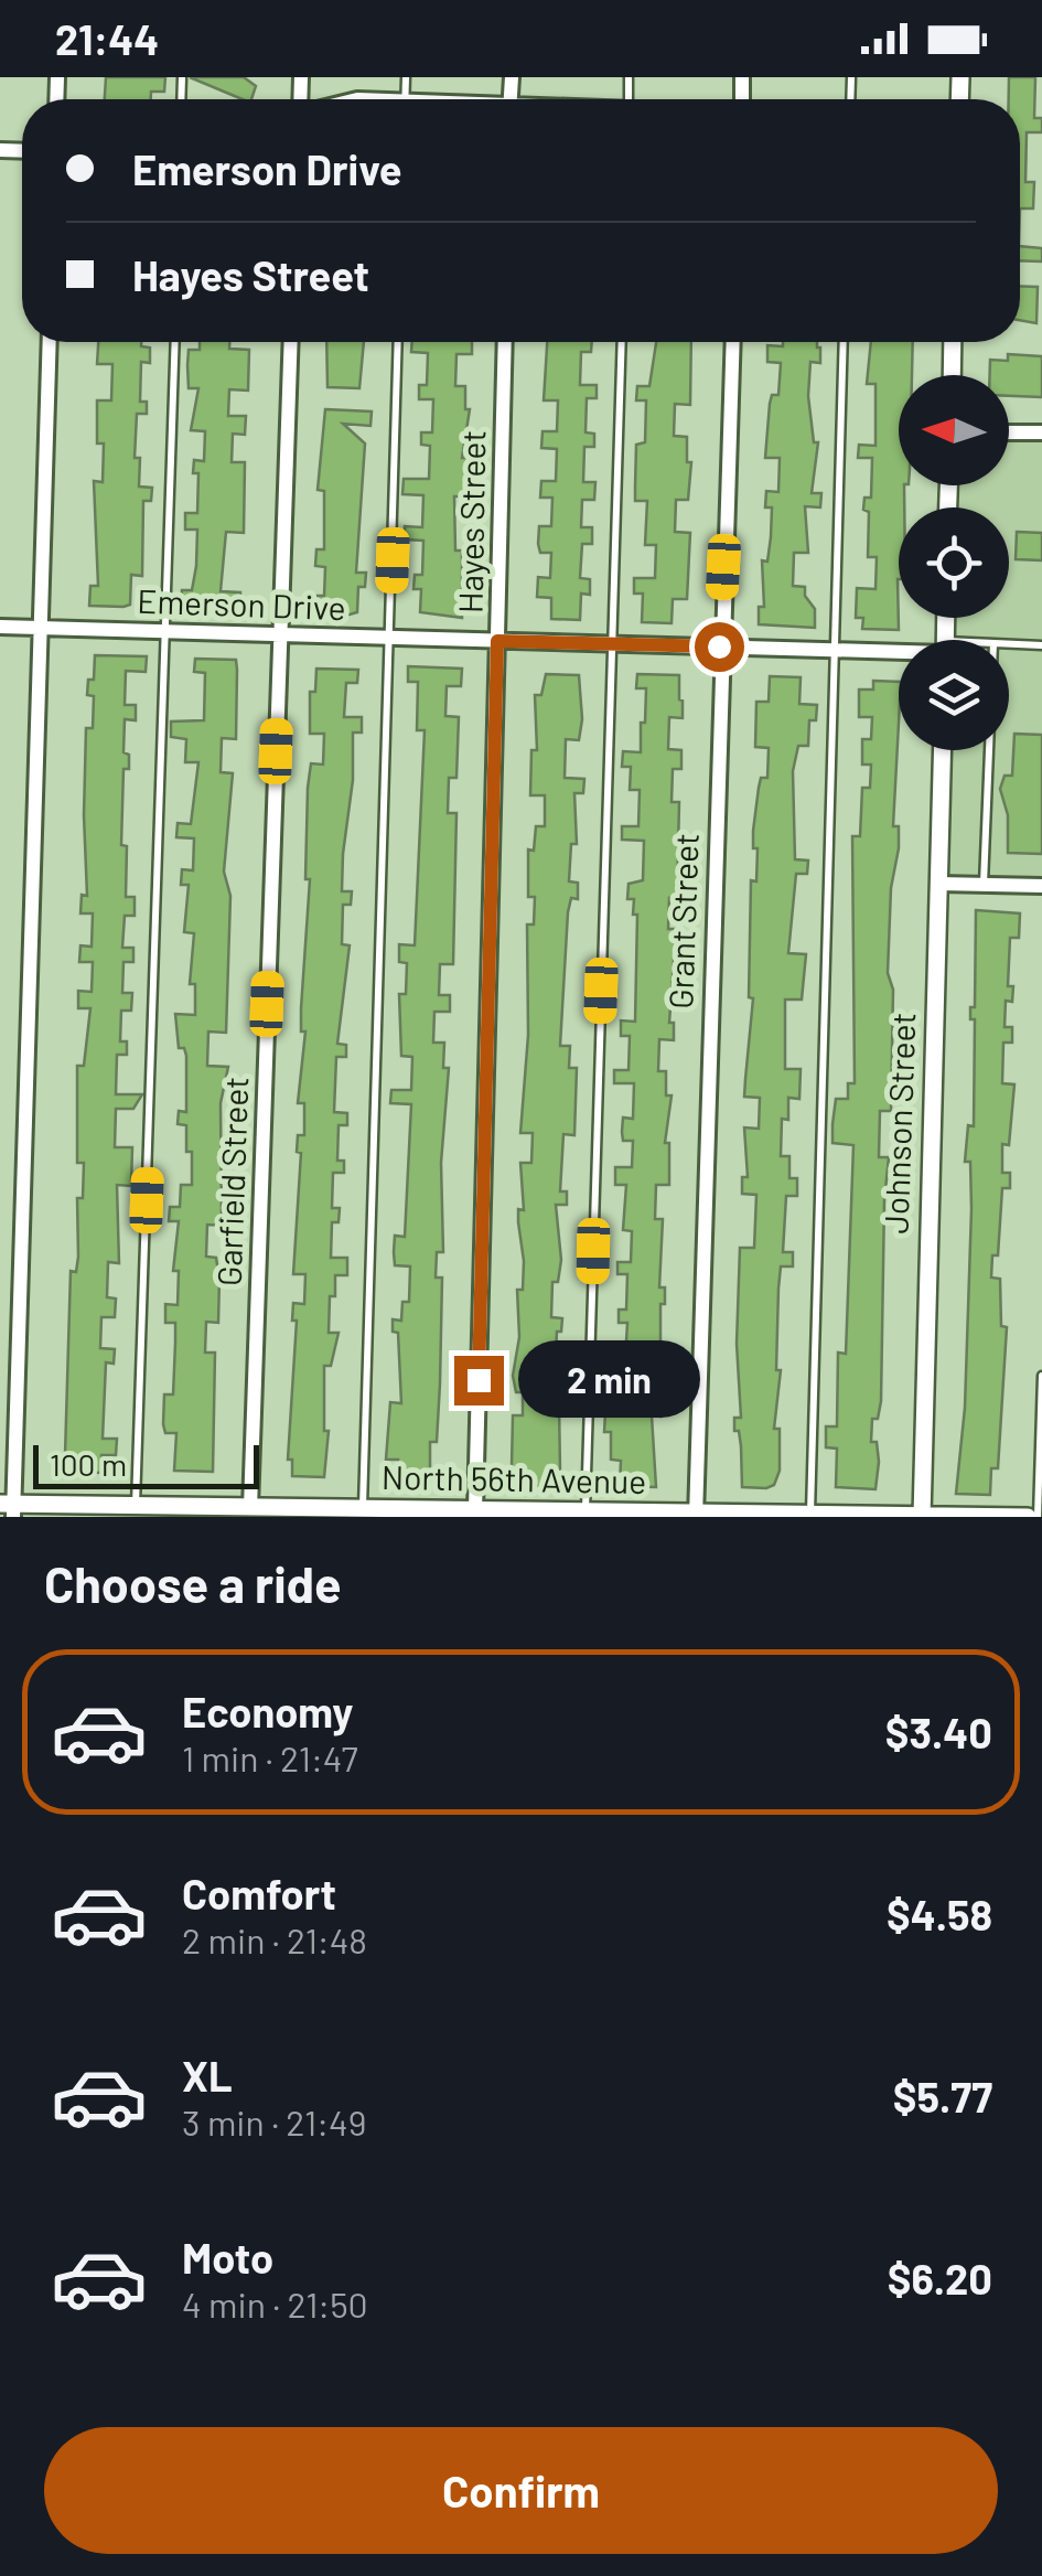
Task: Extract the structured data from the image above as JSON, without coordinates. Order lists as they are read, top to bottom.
{
  "streets": {
    "street": [
      "Hayes Street",
      "Emerson Drive",
      "Grant Street",
      "Johnson Street",
      "Garfield Street",
      "North 56th Avenue"
    ]
  },
  "crossings": [
    ["Hayes Street", "Emerson Drive"],
    ["Hayes Street", "North 56th Avenue"],
    ["Emerson Drive", "Grant Street"],
    ["Emerson Drive", "Garfield Street"],
    ["Grant Street", "North 56th Avenue"],
    ["Johnson Street", "North 56th Avenue"],
    ["Garfield Street", "North 56th Avenue"]
  ],
  "scale_bar": "100 m",
  "north": "left",
  "page": {
    "status": "21:44",
    "banner": ["Emerson Drive", "Hayes Street"],
    "bubble": "2 min",
    "scale": "100 m",
    "heading": "Choose a ride",
    "list": [
      {
        "name": "Economy",
        "note": "1 min · 21:47",
        "value": "$3.40"
      },
      {
        "name": "Comfort",
        "note": "2 min · 21:48",
        "value": "$4.58"
      },
      {
        "name": "XL",
        "note": "3 min · 21:49",
        "value": "$5.77"
      },
      {
        "name": "Moto",
        "note": "4 min · 21:50",
        "value": "$6.20"
      }
    ],
    "buttons": "Confirm"
  }
}
